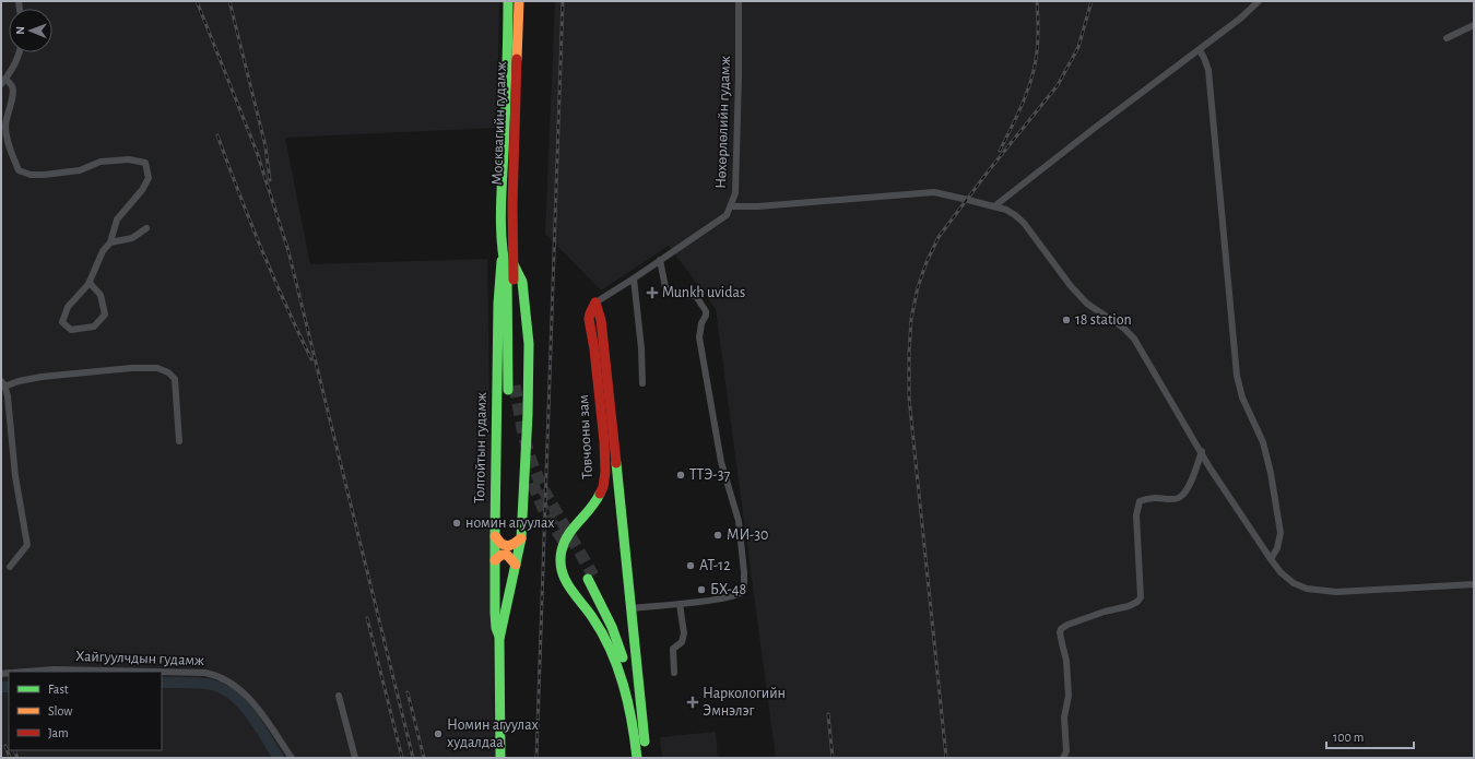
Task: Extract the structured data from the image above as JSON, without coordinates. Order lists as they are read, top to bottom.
{
  "streets": {
    "main road": ["Москвагийн гудамж", "Товчооны зам", "Толгойтын гудамж"],
    "street": ["Нөхөрлөлийн гудамж", "Хайгуулчдын гудамж"]
  },
  "crossings": [
    ["Нөхөрлөлийн гудамж", "Товчооны зам"],
    ["Москвагийн гудамж", "Толгойтын гудамж"]
  ],
  "places": {
    "health": ["Munkh uvidas", "Наркологийн Эмнэлэг"],
    "other": [
      "18 station",
      "ТТЭ-37",
      "номин агуулах",
      "МИ-30",
      "АТ-12",
      "БХ-48",
      "Номин агуулах худалдаа"
    ]
  },
  "legend": ["Fast", "Slow", "Jam"],
  "scale_bar": "100 m",
  "north": "left"
}
